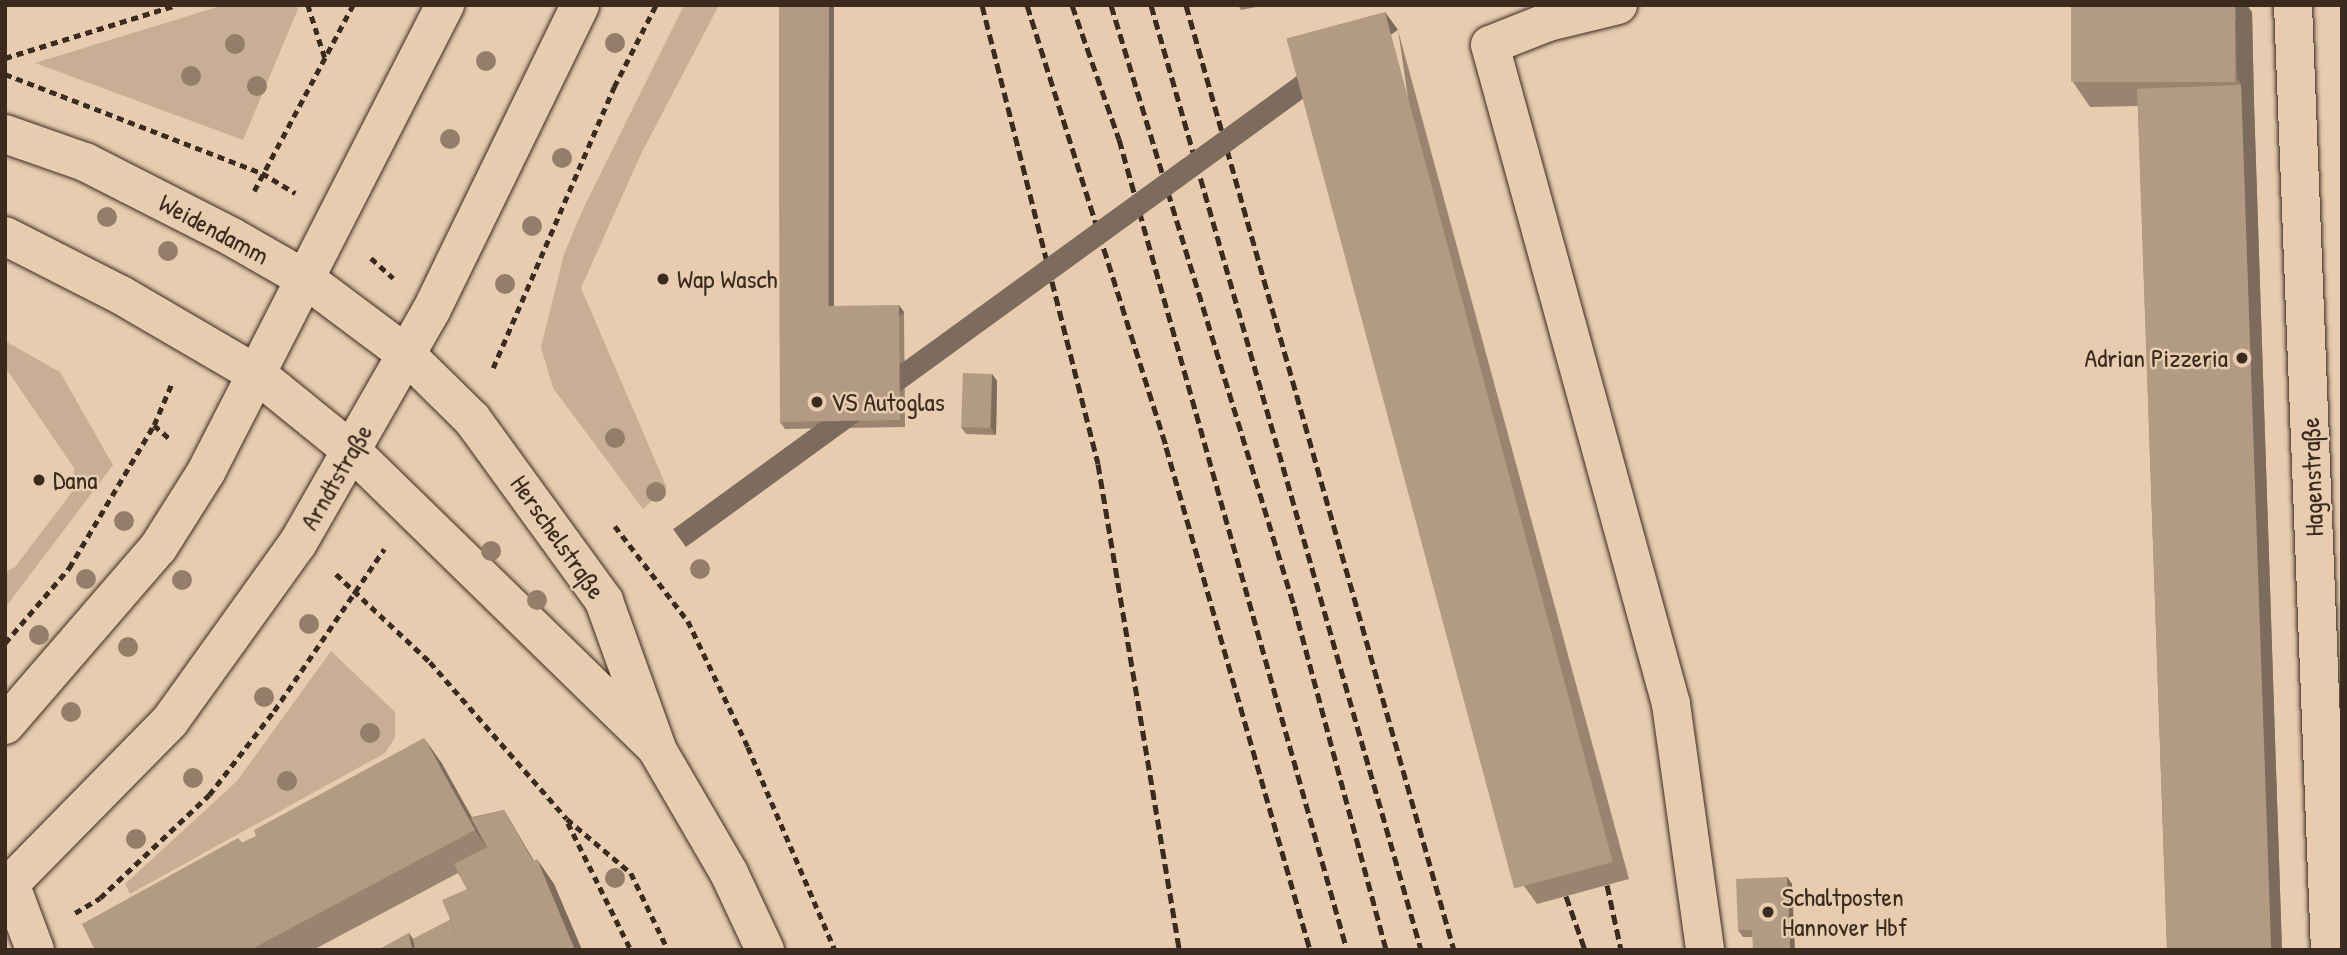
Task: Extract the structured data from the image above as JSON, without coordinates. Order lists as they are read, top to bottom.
{
  "streets": {
    "main road": [
      "Weidendamm",
      "Arndtstraße",
      "Hagenstraße",
      "Herschelstraße"
    ]
  },
  "crossings": [
    ["Weidendamm", "Arndtstraße"],
    ["Weidendamm", "Herschelstraße"],
    ["Arndtstraße", "Herschelstraße"]
  ],
  "places": [
    "Wap Wasch",
    "Adrian Pizzeria",
    "VS Autoglas",
    "Dana",
    "Schaltposten Hannover Hbf"
  ]
}
